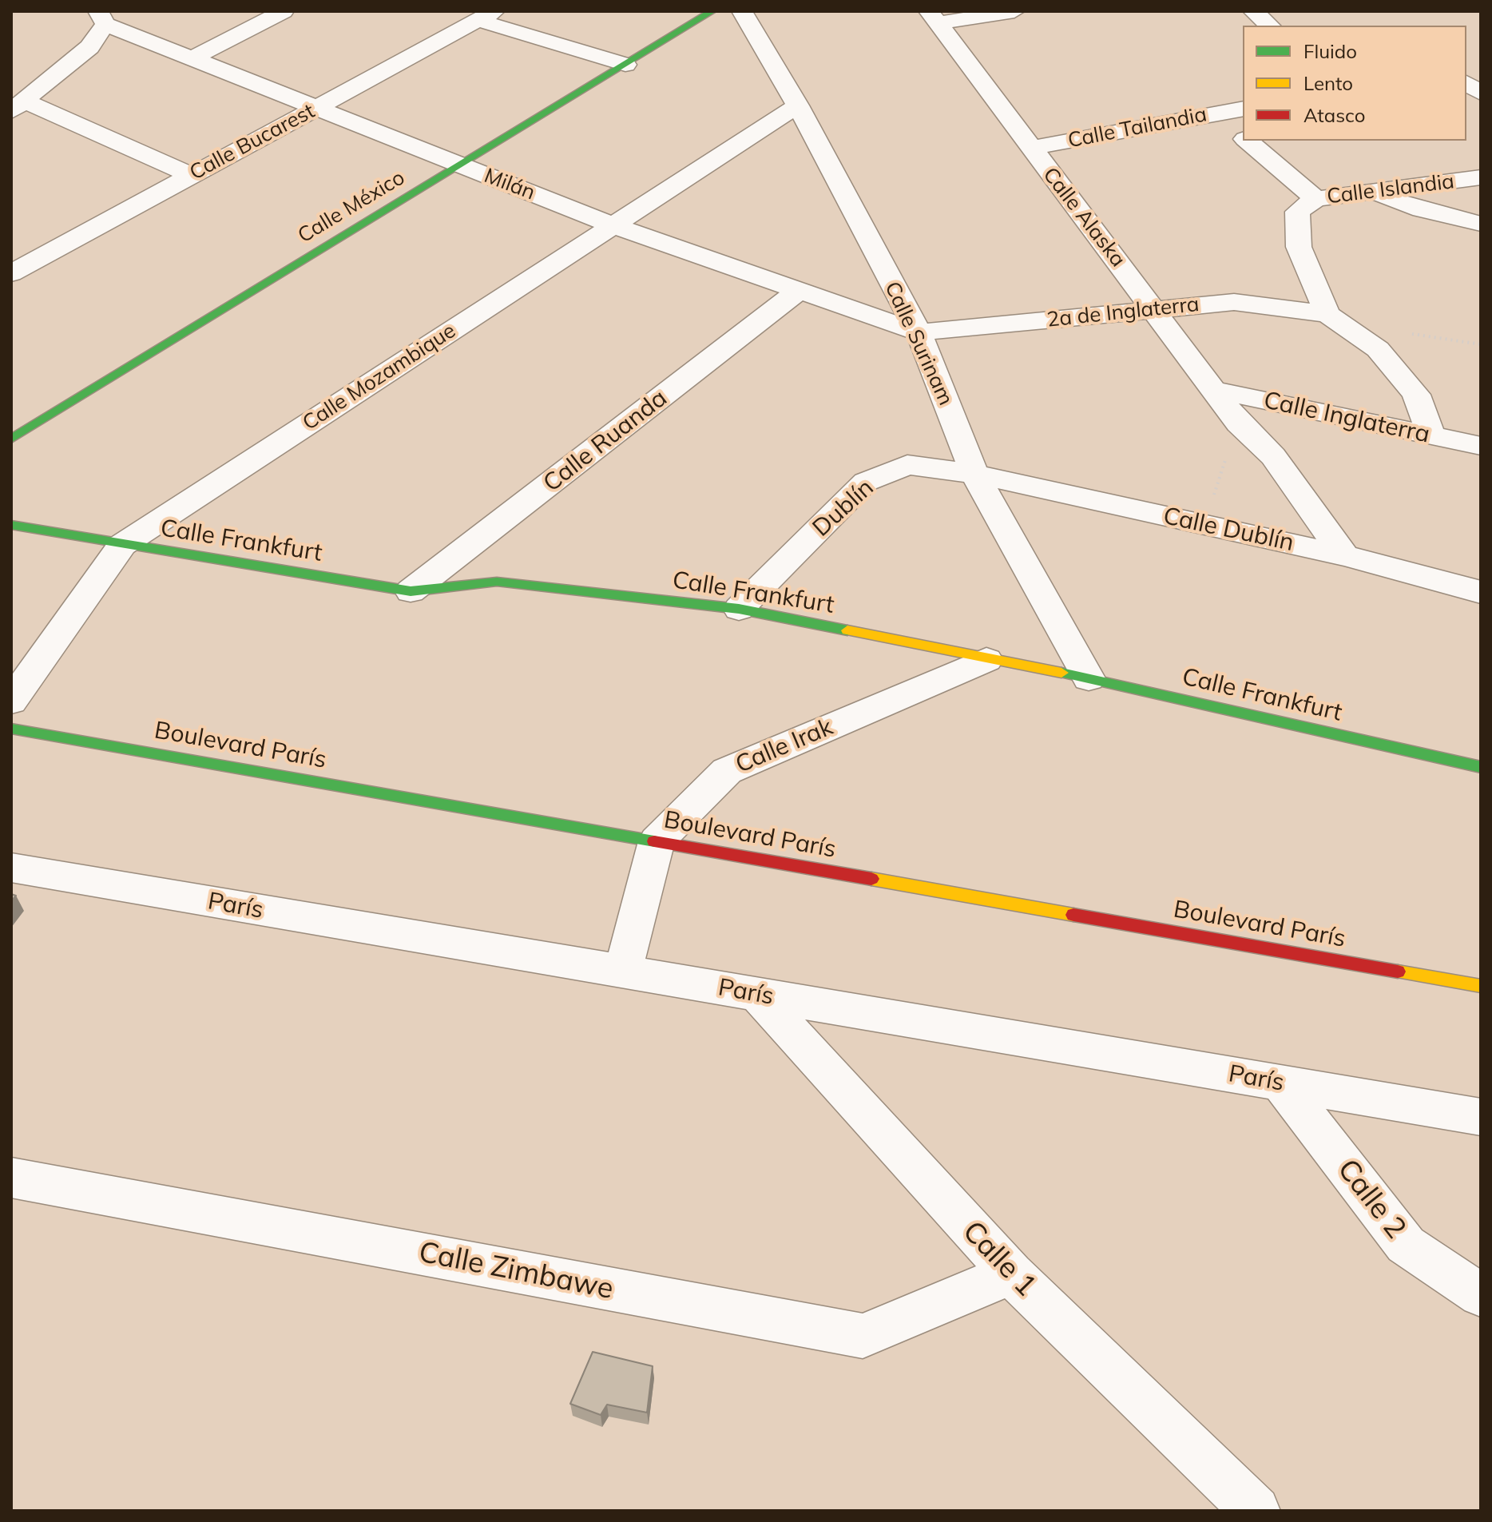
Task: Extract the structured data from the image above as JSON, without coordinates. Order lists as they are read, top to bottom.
{
  "streets": {
    "street": [
      "Calle Tailandia",
      "Calle Bucarest",
      "Milán",
      "Calle Islandia",
      "Calle México",
      "Calle Alaska",
      "2a de Inglaterra",
      "Calle Surinam",
      "Calle Mozambique",
      "Calle Inglaterra",
      "Calle Ruanda",
      "Dublín",
      "Calle Dublín",
      "Calle Frankfurt",
      "Boulevard París",
      "Calle Irak",
      "París",
      "Calle 2",
      "Calle 1",
      "Calle Zimbawe"
    ]
  },
  "crossings": [
    ["Calle Tailandia", "Calle Islandia"],
    ["Calle Tailandia", "Calle Alaska"],
    ["Calle Bucarest", "Milán"],
    ["Milán", "Calle México"],
    ["Milán", "2a de Inglaterra"],
    ["Milán", "Calle Surinam"],
    ["Milán", "Calle Mozambique"],
    ["Milán", "Calle Ruanda"],
    ["Calle Alaska", "2a de Inglaterra"],
    ["Calle Alaska", "Calle Inglaterra"],
    ["Calle Alaska", "Calle Dublín"],
    ["2a de Inglaterra", "Calle Surinam"],
    ["Calle Surinam", "Calle Mozambique"],
    ["Calle Surinam", "Dublín"],
    ["Calle Surinam", "Calle Dublín"],
    ["Calle Surinam", "Calle Frankfurt"],
    ["Calle Mozambique", "Calle Frankfurt"],
    ["Calle Ruanda", "Calle Frankfurt"],
    ["Dublín", "Calle Dublín"],
    ["Dublín", "Calle Frankfurt"],
    ["Calle Frankfurt", "Calle Irak"],
    ["Boulevard París", "Calle Irak"],
    ["París", "Calle 2"],
    ["París", "Calle 1"],
    ["Calle 1", "Calle Zimbawe"]
  ],
  "legend": ["Fluido", "Lento", "Atasco"]
}
